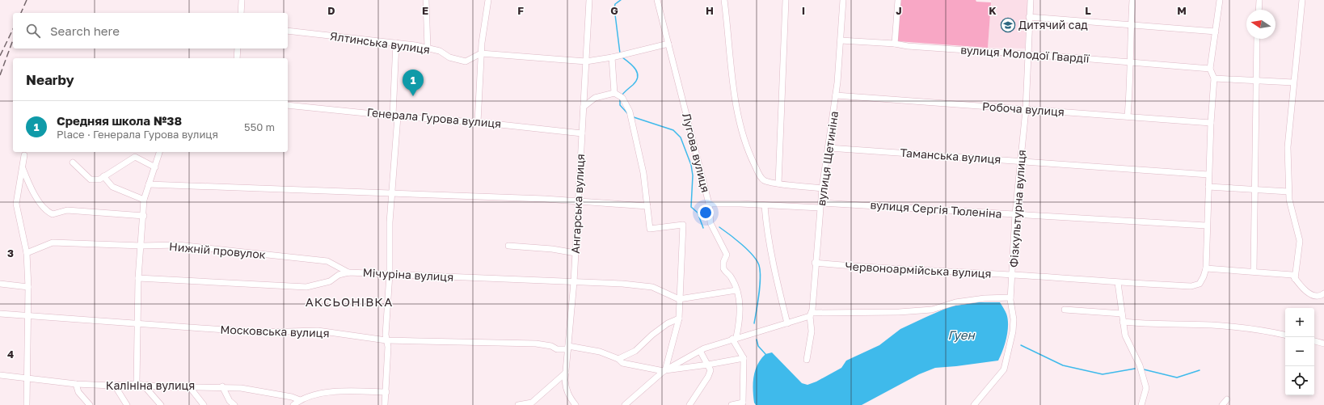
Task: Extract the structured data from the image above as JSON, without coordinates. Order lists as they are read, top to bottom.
{
  "streets": {
    "street": [
      "Ялтинська вулиця",
      "вулиця Молодої Гвардії",
      "Робоча вулиця",
      "Генерала Гурова вулиця",
      "Лугова вулиця",
      "Таманська вулиця",
      "вулиця Щетиніна",
      "Ангарська вулиця",
      "Фізкультурна вулиця",
      "вулиця Сергія Тюленіна",
      "Нижній провулок",
      "Червоноармійська вулиця",
      "Мічуріна вулиця",
      "Московська вулиця",
      "Калініна вулиця"
    ]
  },
  "crossings": [
    ["вулиця Молодої Гвардії", "вулиця Щетиніна"],
    ["вулиця Молодої Гвардії", "Фізкультурна вулиця"],
    ["Робоча вулиця", "вулиця Щетиніна"],
    ["Робоча вулиця", "Фізкультурна вулиця"],
    ["Генерала Гурова вулиця", "Ангарська вулиця"],
    ["Лугова вулиця", "вулиця Сергія Тюленіна"],
    ["Таманська вулиця", "вулиця Щетиніна"],
    ["Таманська вулиця", "Фізкультурна вулиця"],
    ["вулиця Щетиніна", "вулиця Сергія Тюленіна"],
    ["вулиця Щетиніна", "Червоноармійська вулиця"],
    ["Ангарська вулиця", "Мічуріна вулиця"],
    ["Ангарська вулиця", "Московська вулиця"],
    ["Фізкультурна вулиця", "вулиця Сергія Тюленіна"],
    ["Фізкультурна вулиця", "Червоноармійська вулиця"],
    ["Нижній провулок", "Мічуріна вулиця"]
  ],
  "districts": ["АКСЬОНІВКА"],
  "water": ["Гуен"],
  "places": {
    "school or university": ["Дитячий сад"]
  },
  "north": "left",
  "page": {
    "search": "Search here",
    "heading": "Nearby",
    "pins": "1",
    "list": [
      {
        "mark": "1",
        "name": "Средняя школа №38",
        "note": "Place · Генерала Гурова вулиця",
        "value": "550 m"
      }
    ],
    "map_buttons": ["+", "−"]
  },
  "grid": {
    "columns": [
      "D",
      "E",
      "F",
      "G",
      "H",
      "I",
      "J",
      "K",
      "L",
      "M"
    ],
    "rows": ["3", "4"]
  }
}
